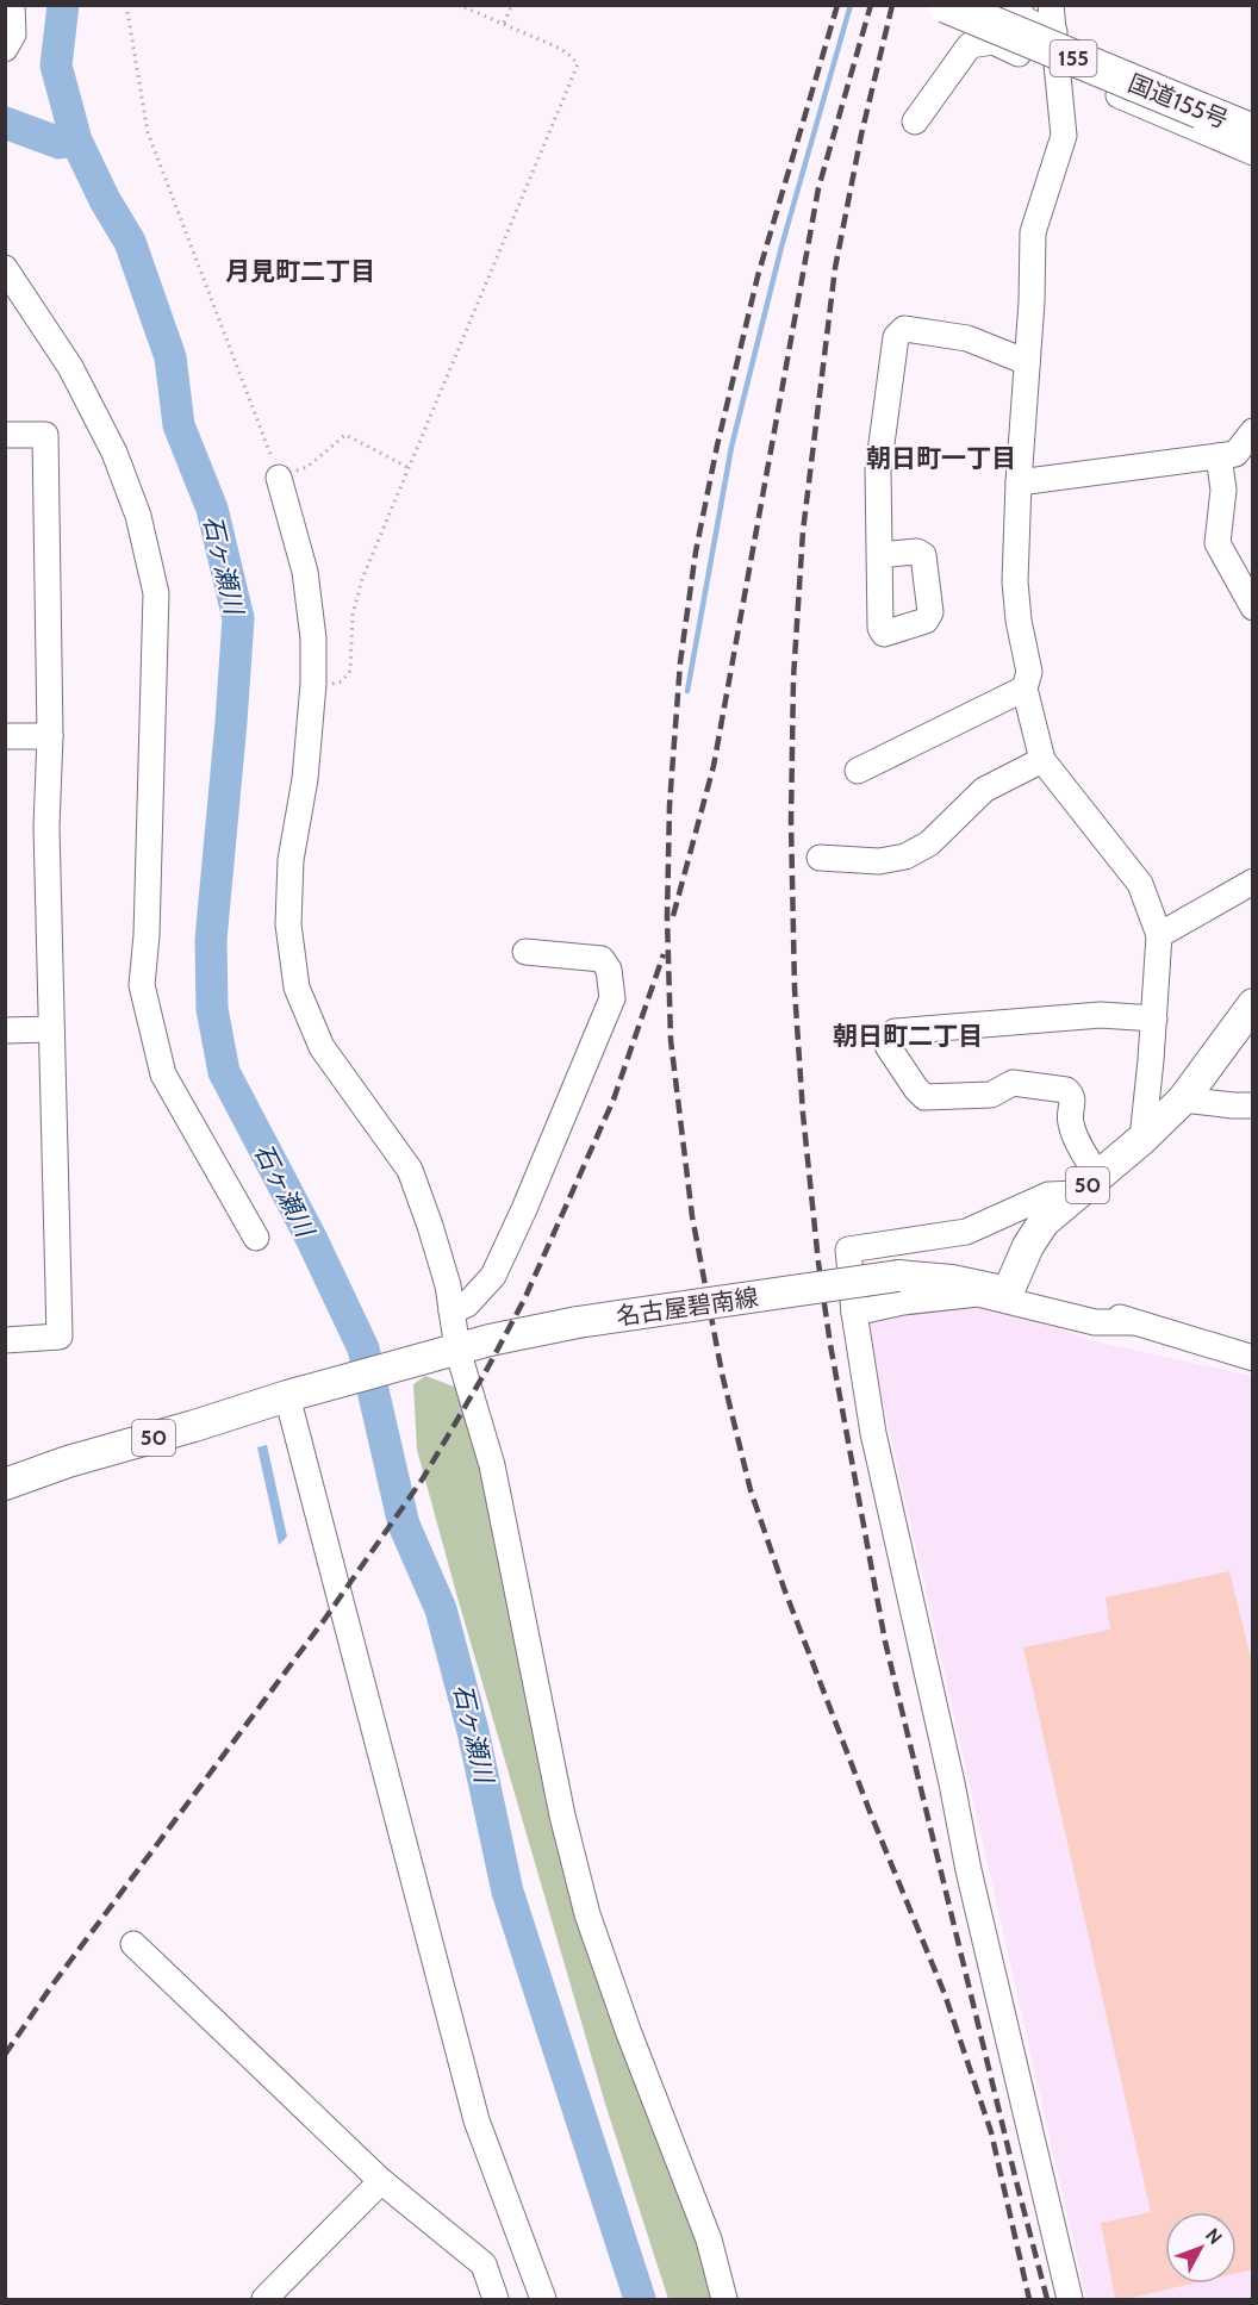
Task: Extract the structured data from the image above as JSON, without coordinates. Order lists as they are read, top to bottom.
{
  "streets": {
    "highway": ["155", "国道155号"],
    "main road": ["50", "名古屋碧南線"]
  },
  "crossings": [
    ["50", "名古屋碧南線"]
  ],
  "districts": ["月見町二丁目", "朝日町一丁目", "朝日町二丁目"],
  "water": ["石ヶ瀬川"],
  "north": "top right"
}
